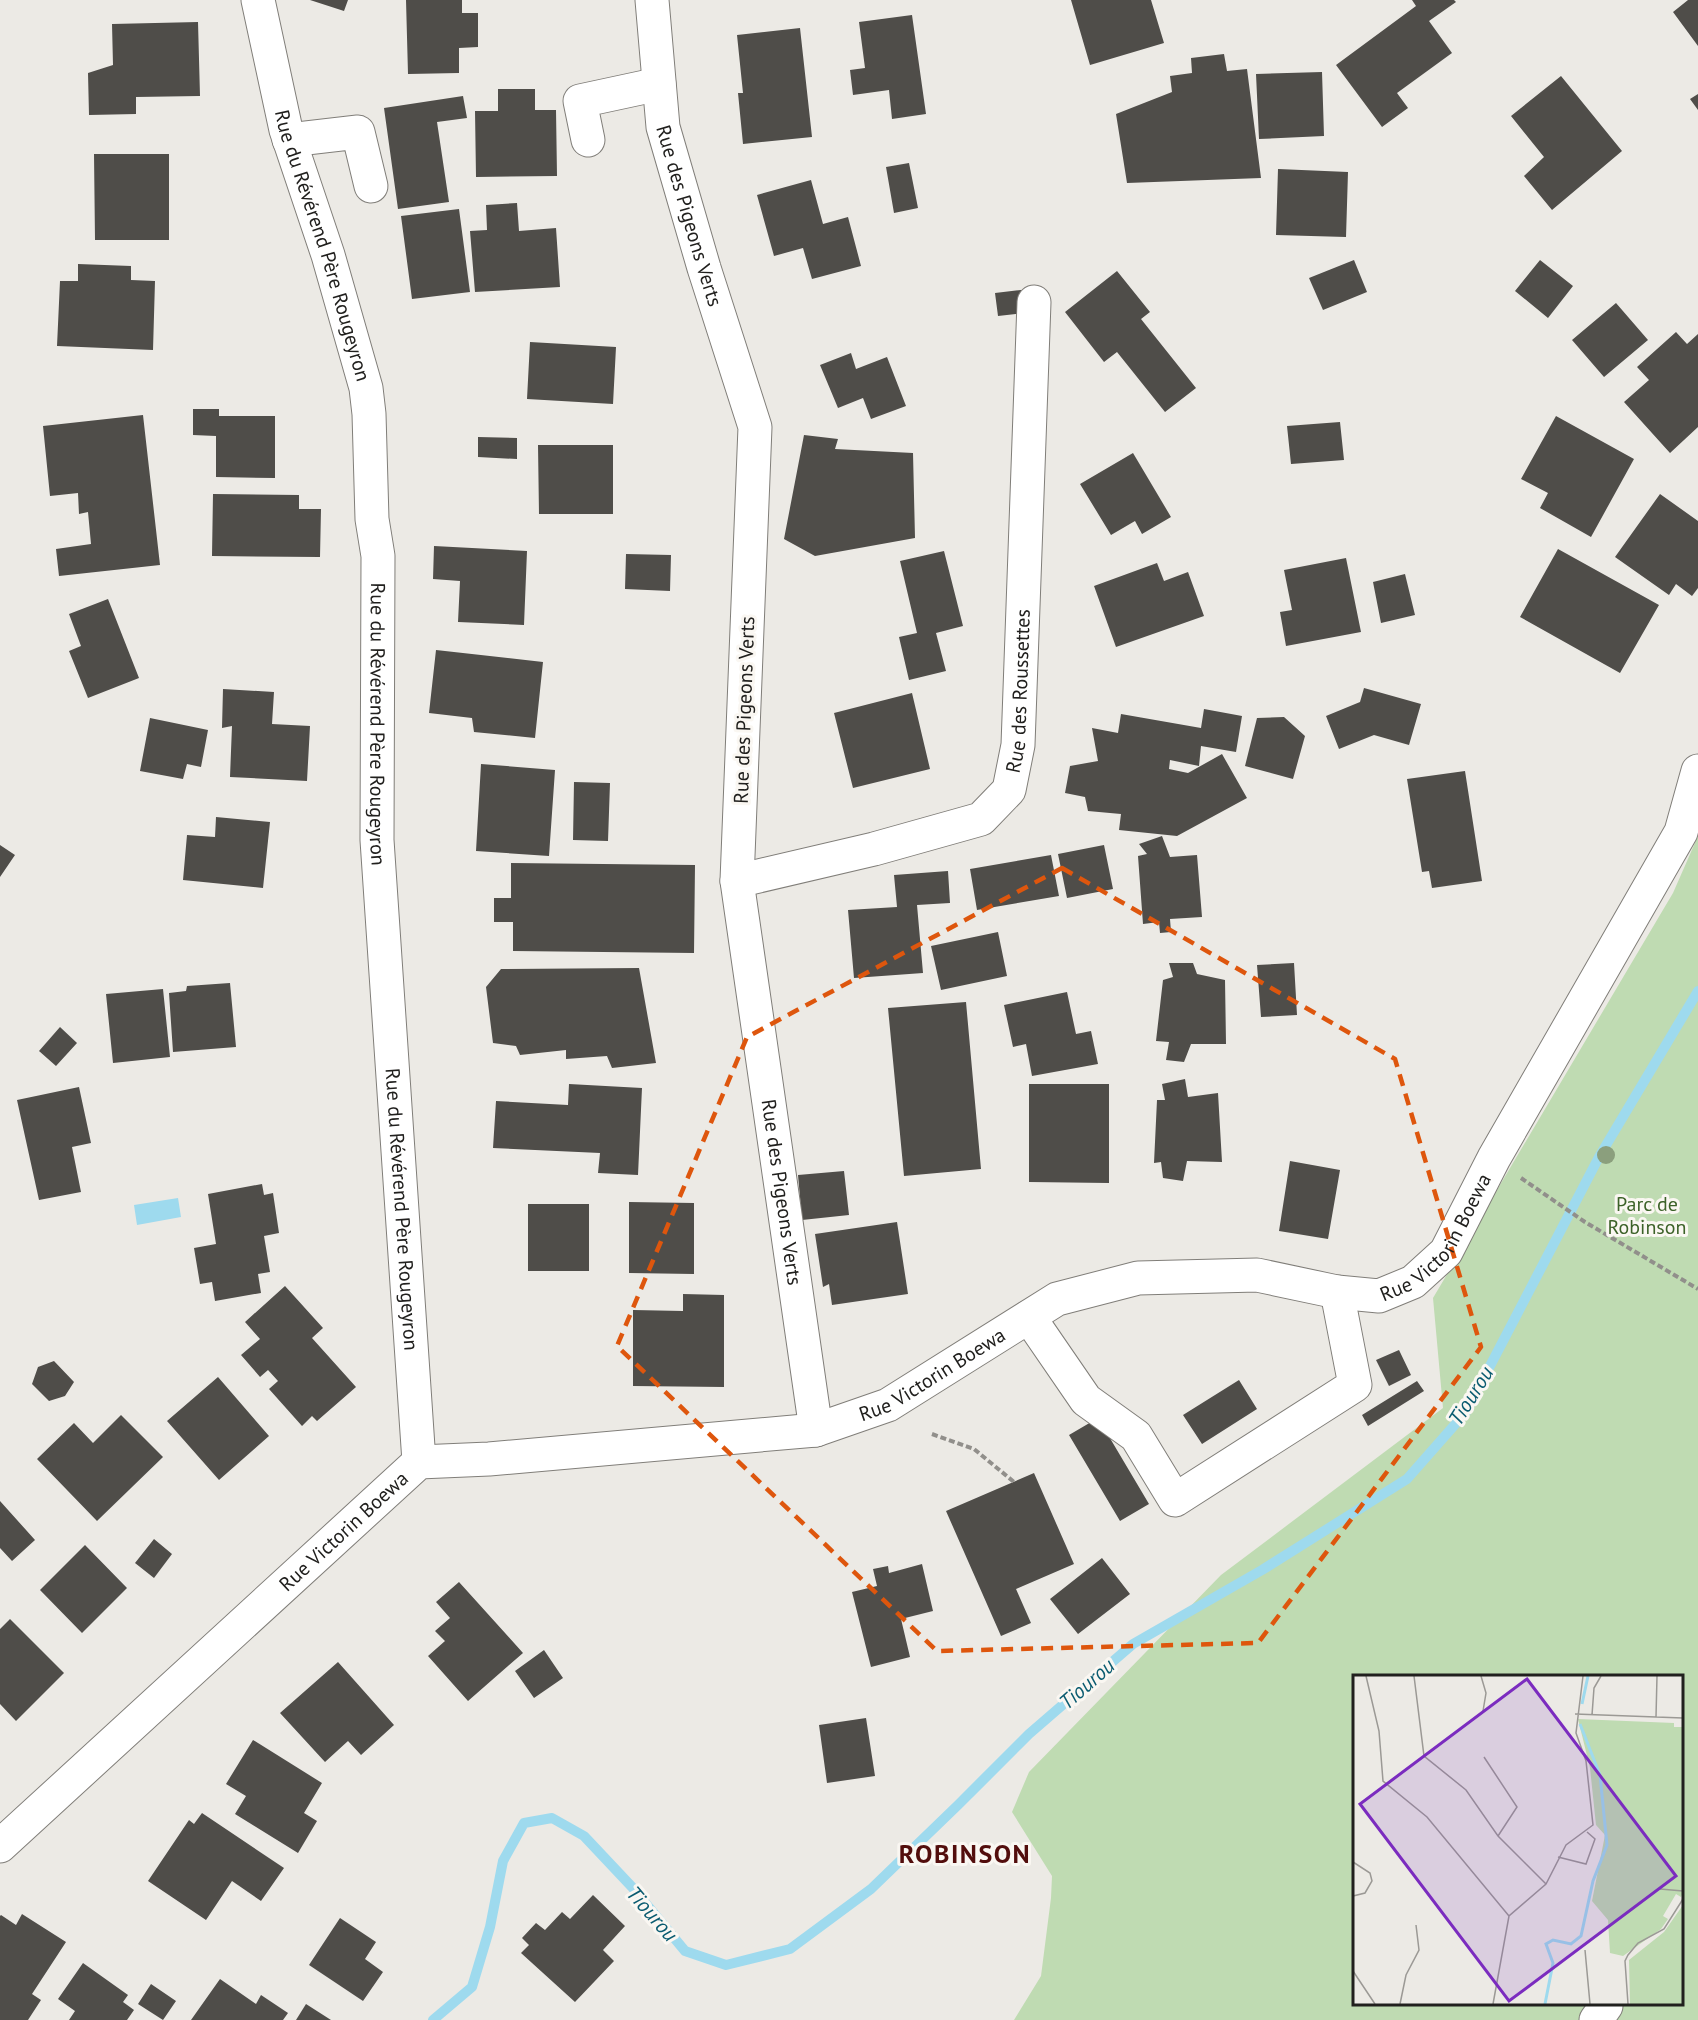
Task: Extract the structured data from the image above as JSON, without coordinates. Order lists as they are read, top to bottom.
{
  "streets": {
    "street": [
      "Rue des Pigeons Verts",
      "Rue du Révérend Père Rougeyron",
      "Rue des Roussettes",
      "Rue Victorin Boewa"
    ]
  },
  "crossings": [
    ["Rue des Pigeons Verts", "Rue des Roussettes"],
    ["Rue des Pigeons Verts", "Rue Victorin Boewa"],
    ["Rue du Révérend Père Rougeyron", "Rue Victorin Boewa"]
  ],
  "districts": ["ROBINSON"],
  "water": ["Tiourou"],
  "parks": ["Parc de Robinson"]
}
